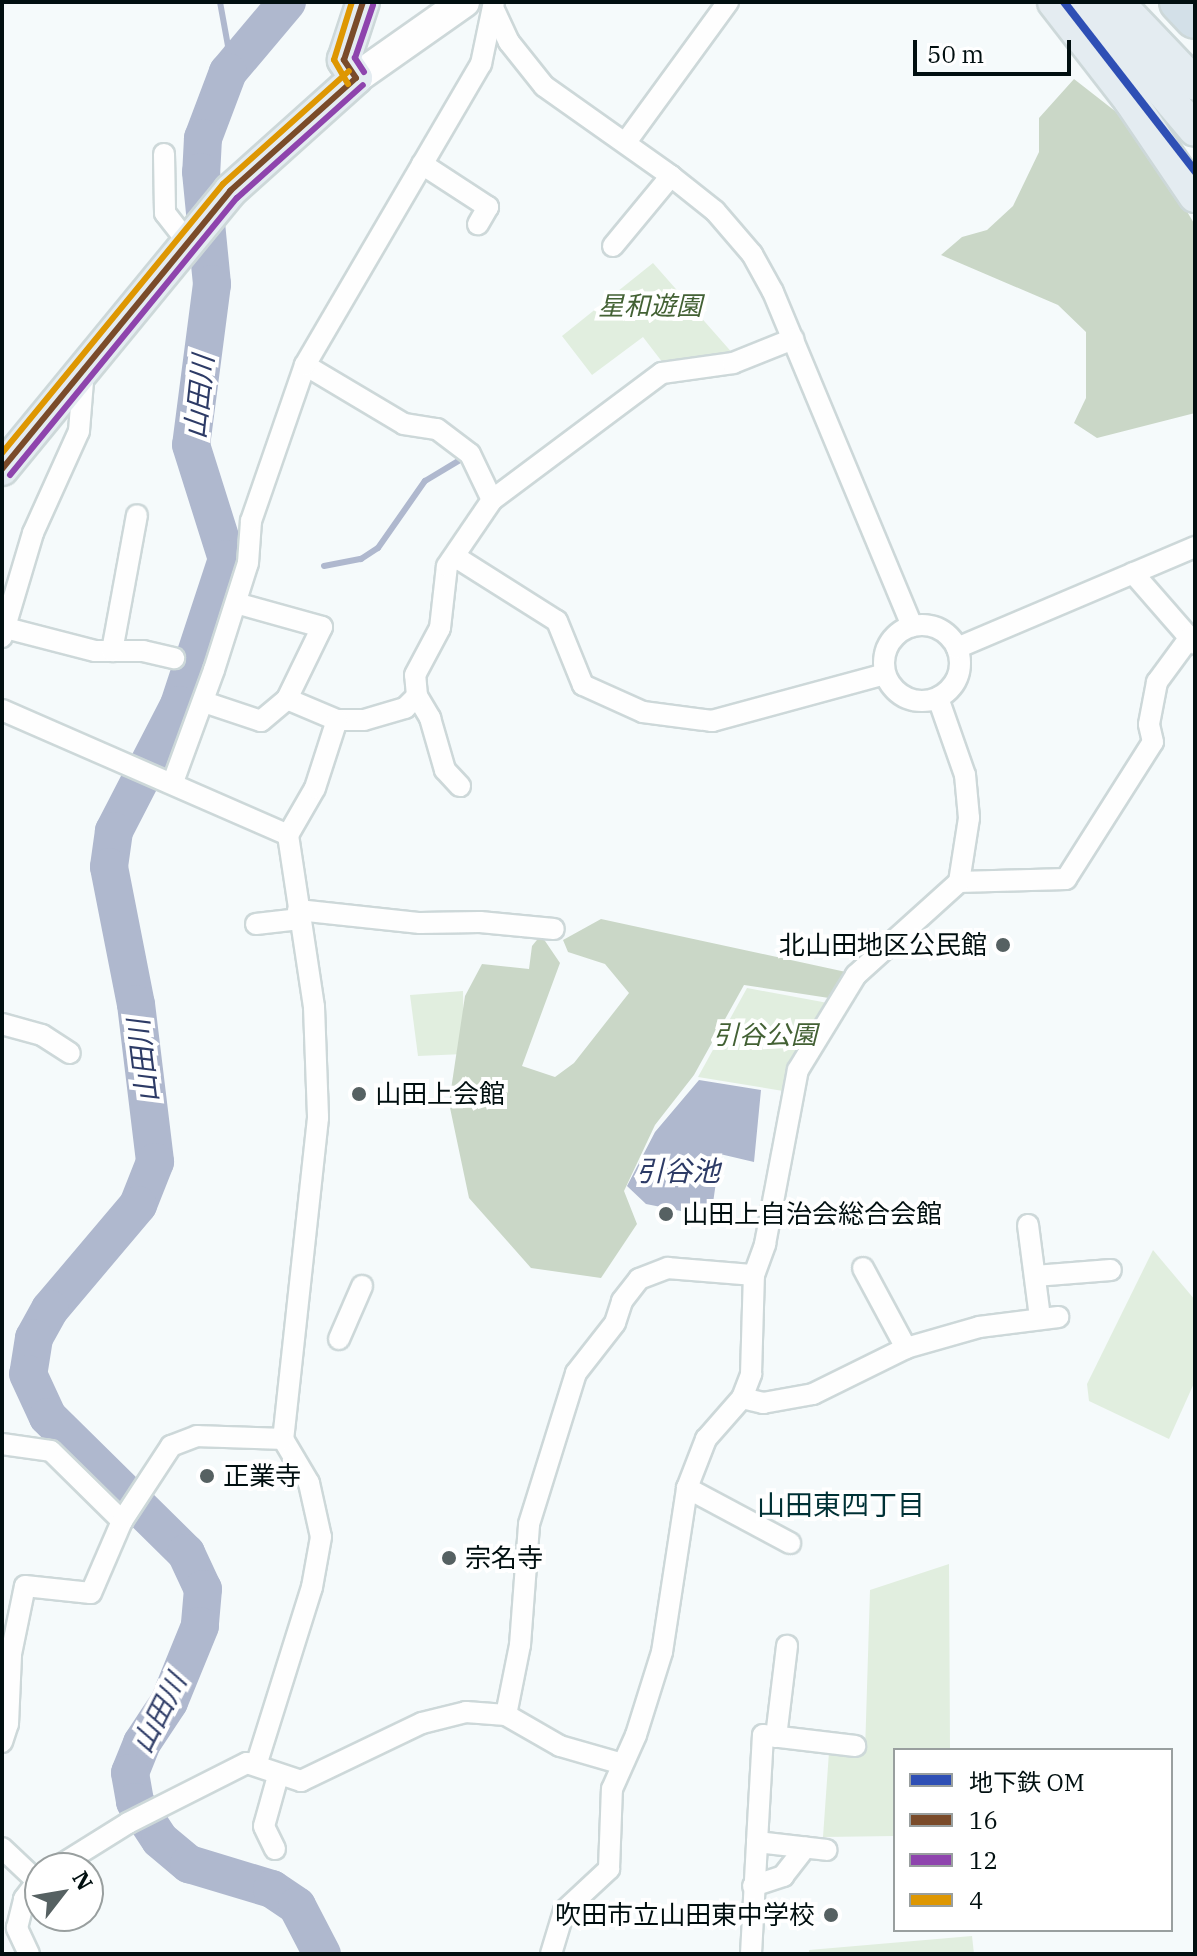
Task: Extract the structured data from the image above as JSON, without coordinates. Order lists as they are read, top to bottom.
{
  "districts": ["山田東四丁目"],
  "water": ["山田川", "引谷池"],
  "parks": ["星和遊園", "引谷公園"],
  "places": [
    "北山田地区公民館",
    "山田上会館",
    "山田上自治会総合会館",
    "正業寺",
    "宗名寺",
    "吹田市立山田東中学校"
  ],
  "lines": [
    "metro line OM",
    "transit line 16",
    "transit line 4",
    "transit line 12"
  ],
  "legend": [
    "地下鉄 OM",
    "16",
    "12",
    "4"
  ],
  "scale_bar": "50 m",
  "north": "top right"
}
